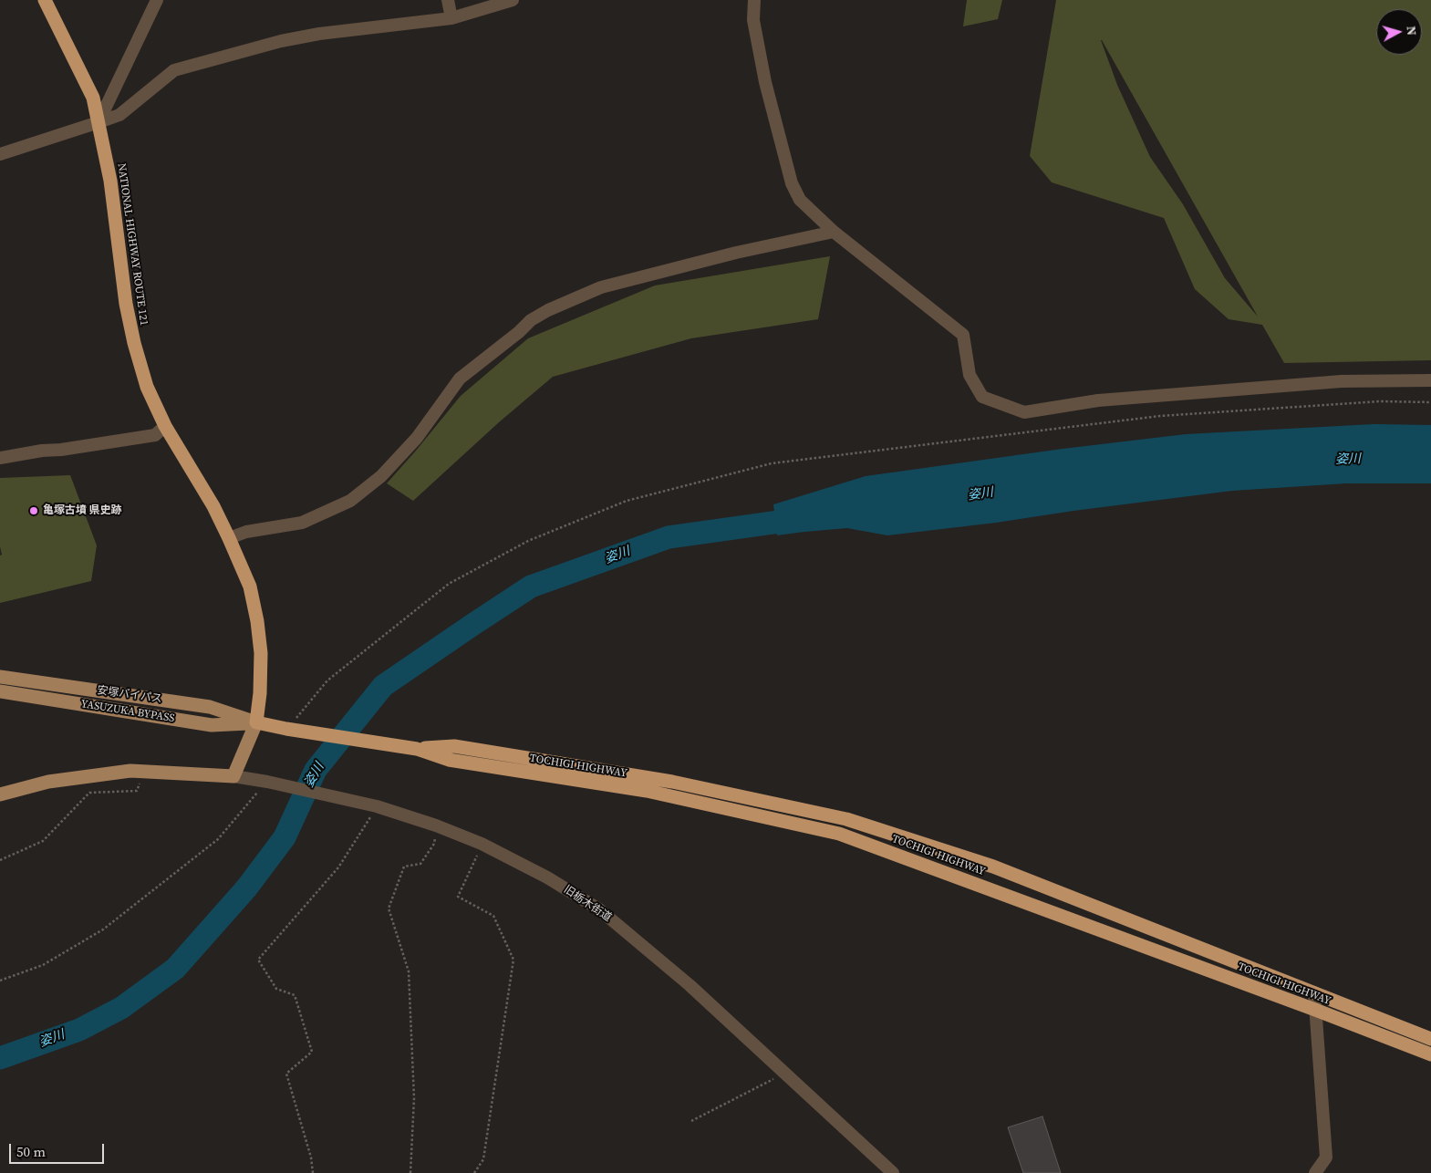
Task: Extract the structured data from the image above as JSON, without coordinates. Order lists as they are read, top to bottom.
{
  "streets": {
    "highway": ["NATIONAL HIGHWAY ROUTE 121", "TOCHIGI HIGHWAY"],
    "main road": ["安塚バイパス", "YASUZUKA BYPASS"],
    "street": ["旧栃木街道"]
  },
  "crossings": [
    ["NATIONAL HIGHWAY ROUTE 121", "安塚バイパス"],
    ["NATIONAL HIGHWAY ROUTE 121", "YASUZUKA BYPASS"],
    ["NATIONAL HIGHWAY ROUTE 121", "TOCHIGI HIGHWAY"],
    ["安塚バイパス", "YASUZUKA BYPASS"],
    ["安塚バイパス", "TOCHIGI HIGHWAY"],
    ["YASUZUKA BYPASS", "TOCHIGI HIGHWAY"]
  ],
  "water": ["姿川"],
  "places": ["亀塚古墳 県史跡"],
  "scale_bar": "50 m",
  "north": "right"
}
